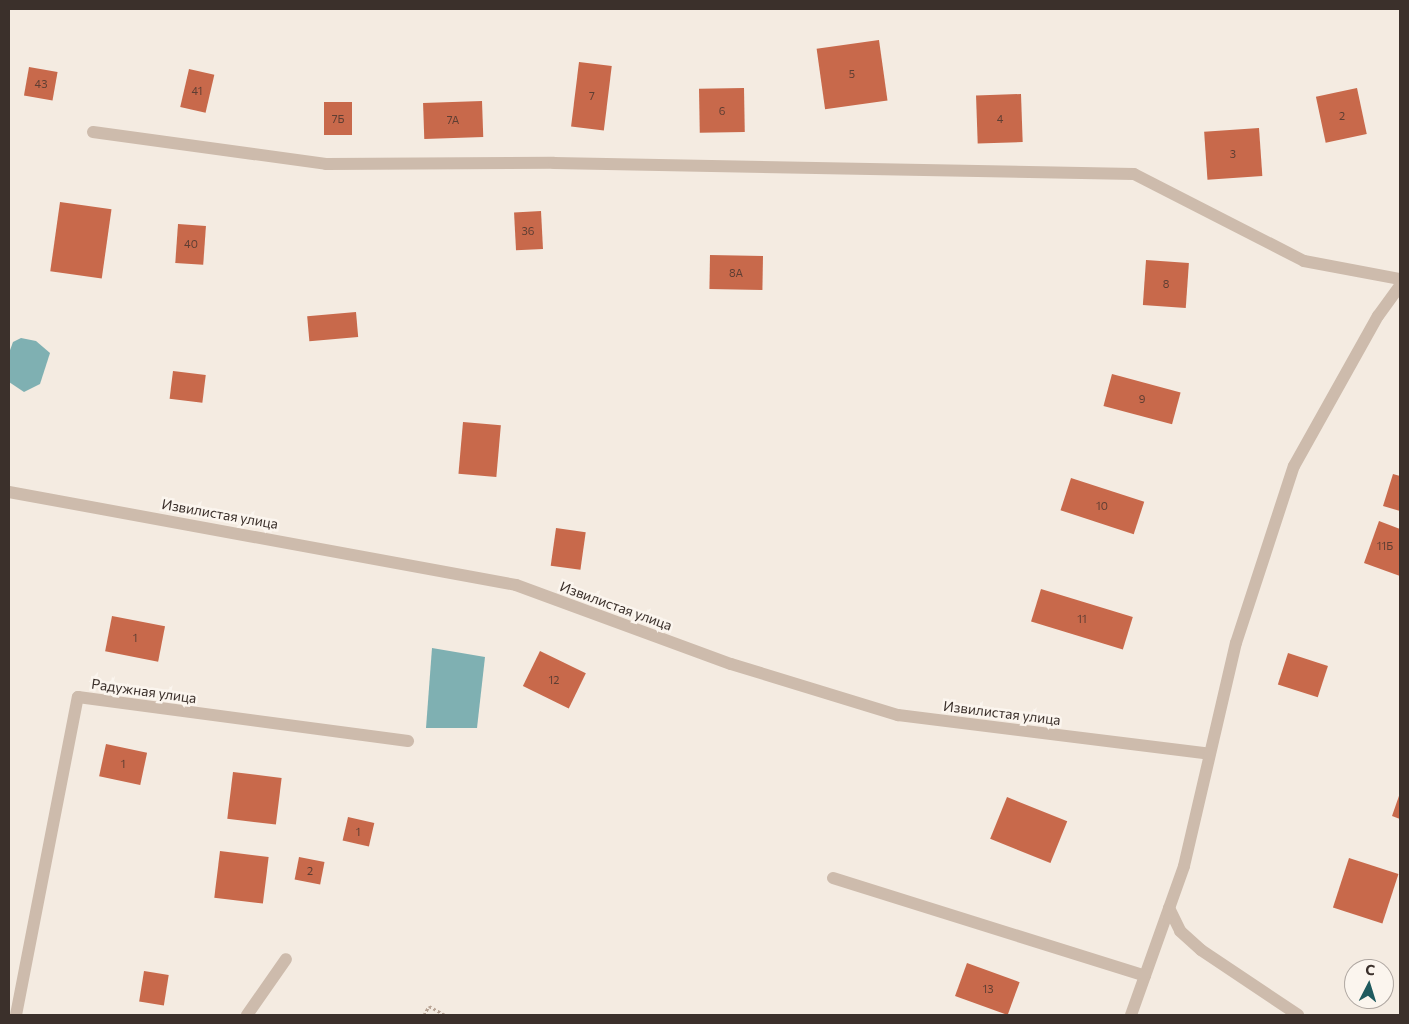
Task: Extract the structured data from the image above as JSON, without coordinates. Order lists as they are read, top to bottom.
{
  "streets": {
    "street": ["Извилистая улица", "Радужная улица"]
  },
  "house_numbers": [
    "5",
    "43",
    "41",
    "7",
    "6",
    "2",
    "7Б",
    "4",
    "7А",
    "3",
    "36",
    "40",
    "8А",
    "8",
    "9",
    "10",
    "11Б",
    "11",
    "1",
    "12",
    "1",
    "1",
    "2",
    "13"
  ],
  "north": "top"
}
